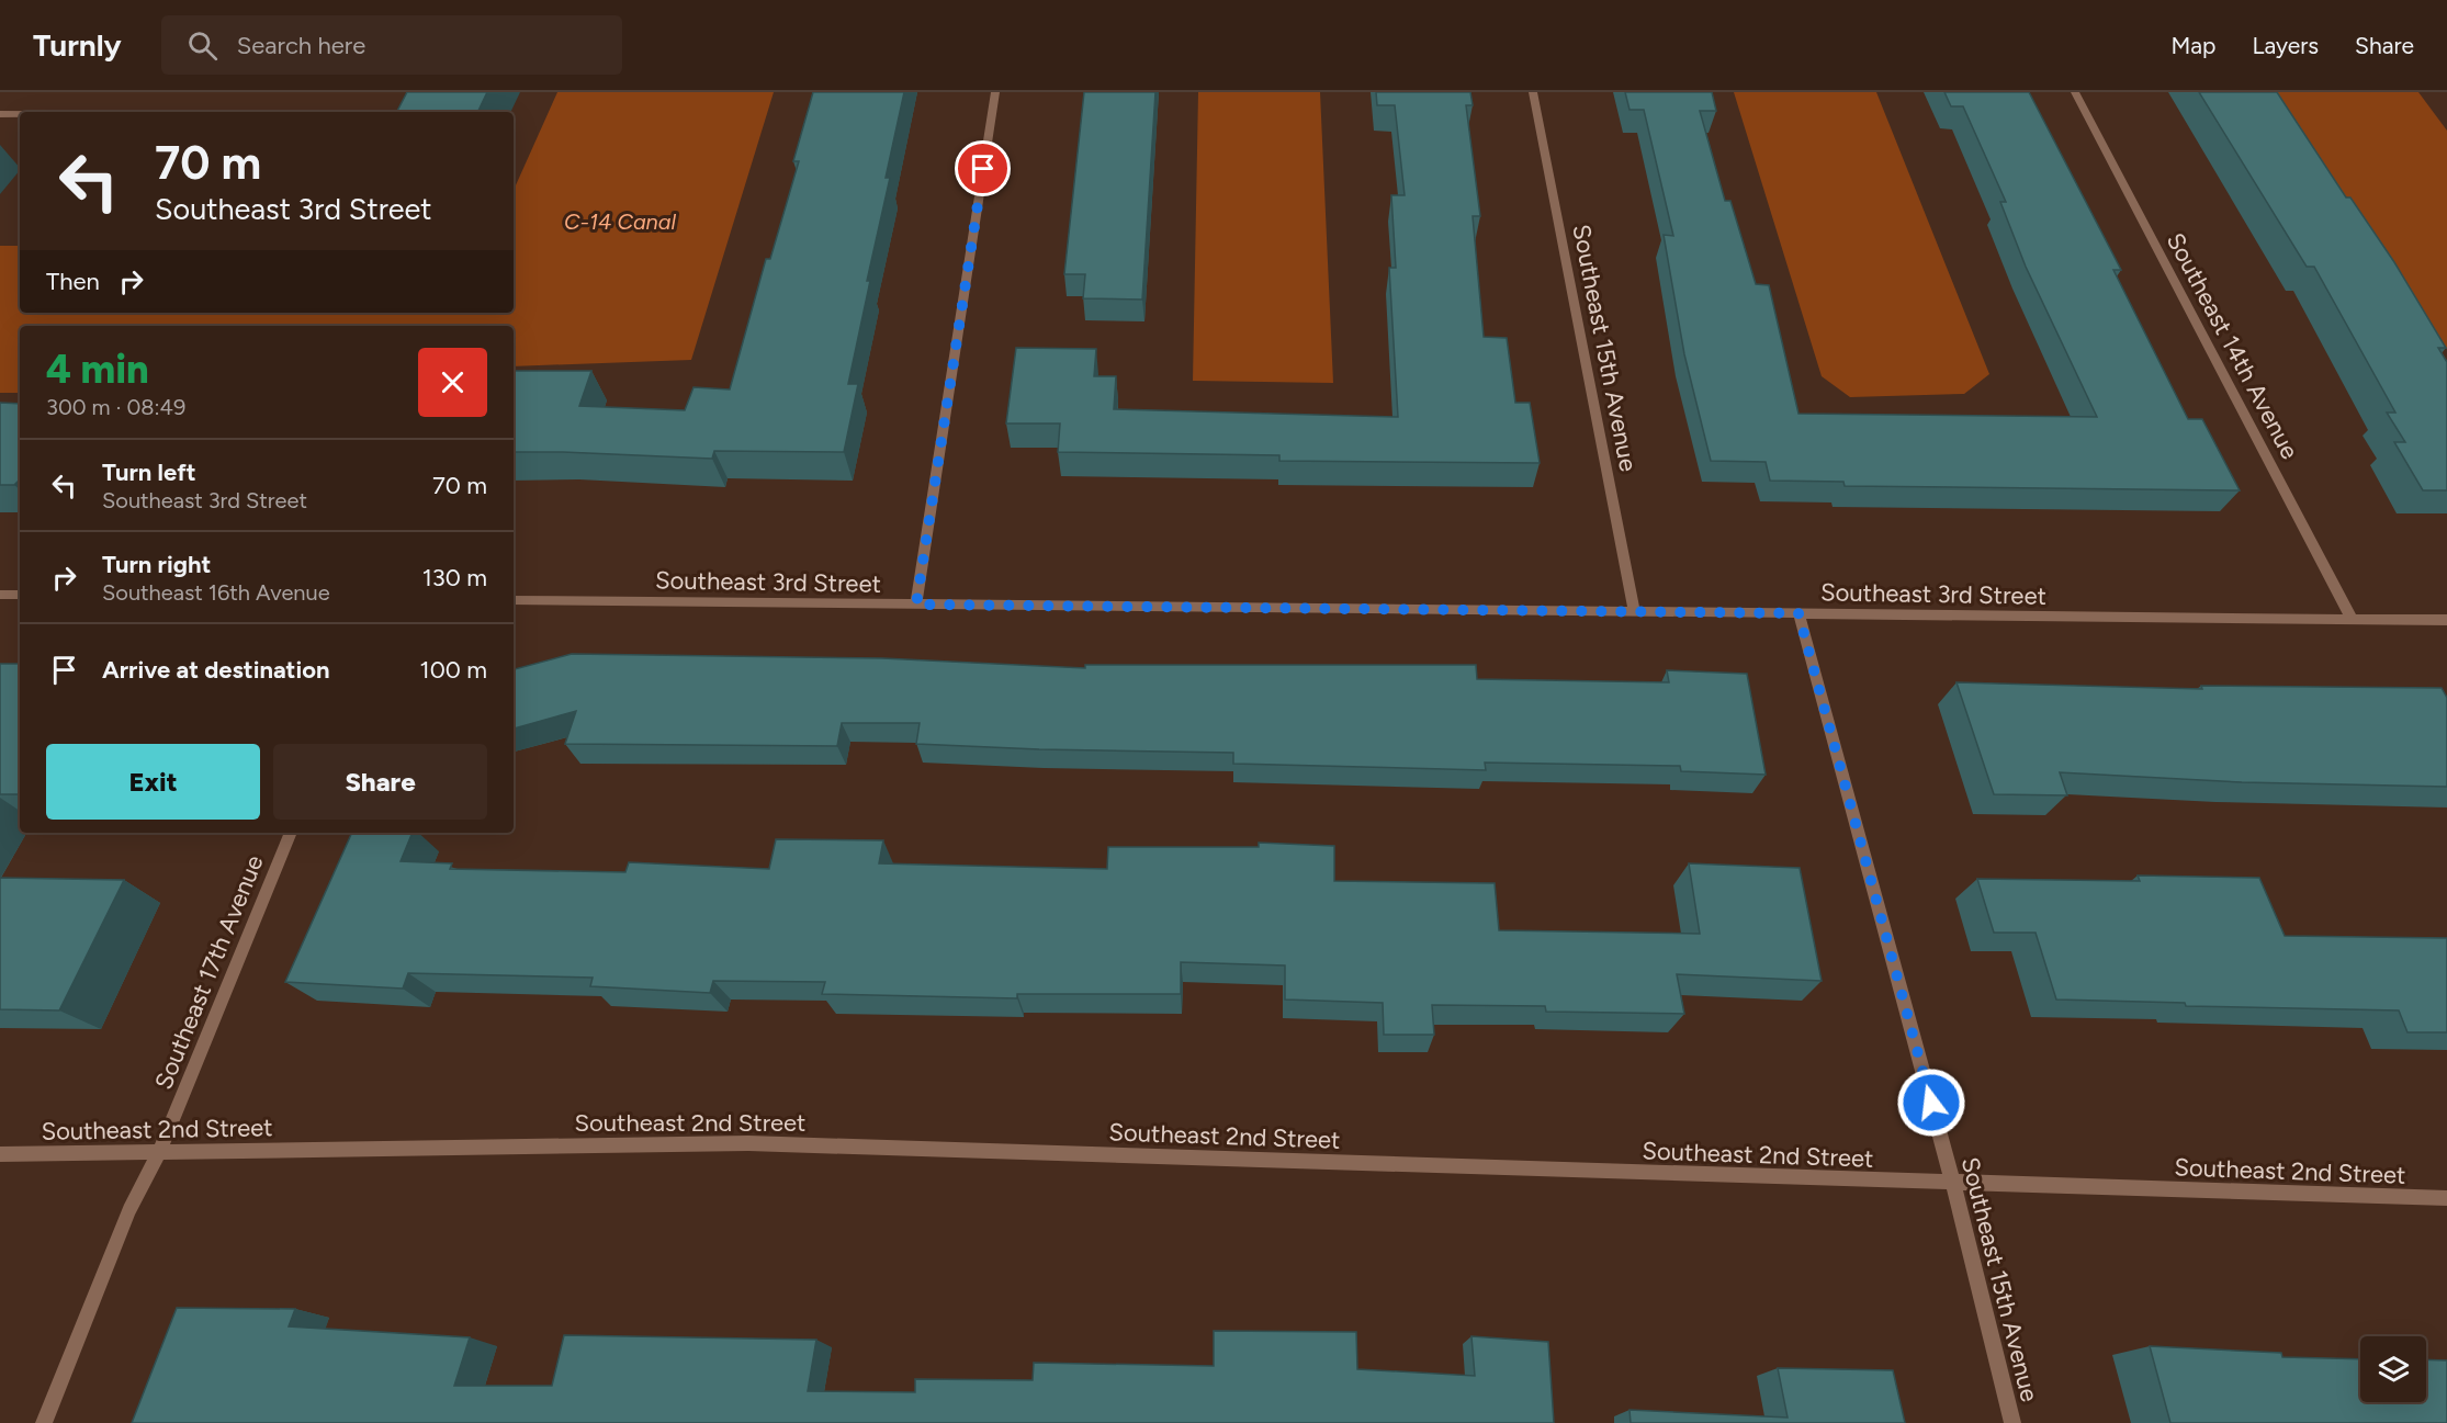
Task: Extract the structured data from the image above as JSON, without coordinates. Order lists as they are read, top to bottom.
{
  "streets": {
    "street": [
      "Southeast 14th Avenue",
      "Southeast 15th Avenue",
      "Southeast 3rd Street",
      "Southeast 17th Avenue",
      "Southeast 2nd Street"
    ]
  },
  "crossings": [
    ["Southeast 14th Avenue", "Southeast 3rd Street"],
    ["Southeast 15th Avenue", "Southeast 3rd Street"],
    ["Southeast 15th Avenue", "Southeast 2nd Street"],
    ["Southeast 17th Avenue", "Southeast 2nd Street"]
  ],
  "water": ["C-14 Canal"],
  "page": {
    "header": "Turnly",
    "search": "Search here",
    "nav": ["Map", "Layers", "Share"],
    "turn": ["70 m", "Southeast 3rd Street"],
    "then": "Then",
    "heading": ["4 min", "300 m · 08:49"],
    "list": [
      {
        "name": "Turn left",
        "note": "Southeast 3rd Street",
        "value": "70 m"
      },
      {
        "name": "Turn right",
        "note": "Southeast 16th Avenue",
        "value": "130 m"
      },
      {
        "name": "Arrive at destination",
        "value": "100 m"
      }
    ],
    "buttons": ["Exit", "Share"]
  }
}
